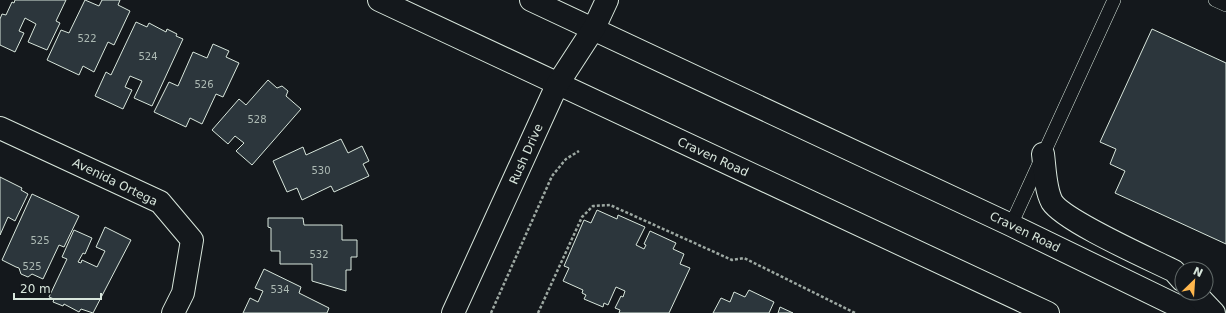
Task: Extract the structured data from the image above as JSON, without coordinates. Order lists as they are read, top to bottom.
{
  "streets": {
    "main road": ["Rush Drive", "Craven Road", "Avenida Ortega"]
  },
  "crossings": [
    ["Rush Drive", "Craven Road"]
  ],
  "house_numbers": [
    "522",
    "524",
    "526",
    "528",
    "530",
    "525",
    "532",
    "525",
    "534"
  ],
  "scale_bar": "20 m",
  "north": "top right"
}
